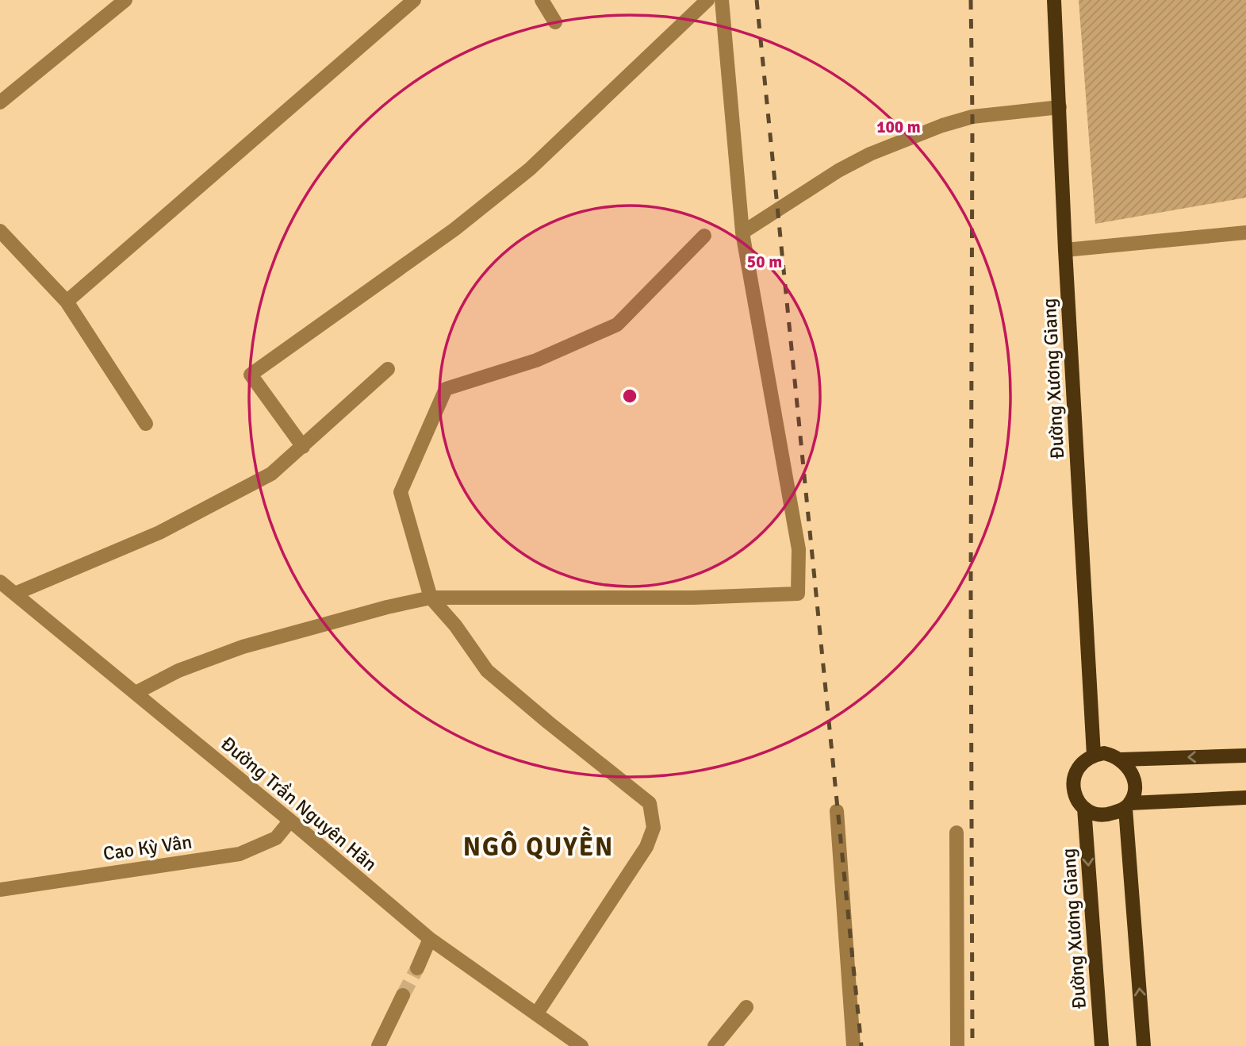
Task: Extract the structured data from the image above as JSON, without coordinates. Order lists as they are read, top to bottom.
{
  "streets": {
    "main road": ["Đường Xương Giang"],
    "street": ["Đường Trần Nguyên Hãn", "Cao Kỳ Vân"]
  },
  "crossings": [
    ["Đường Trần Nguyên Hãn", "Cao Kỳ Vân"]
  ],
  "districts": ["NGÔ QUYỀN"],
  "rings": ["100 m", "50 m"]
}
